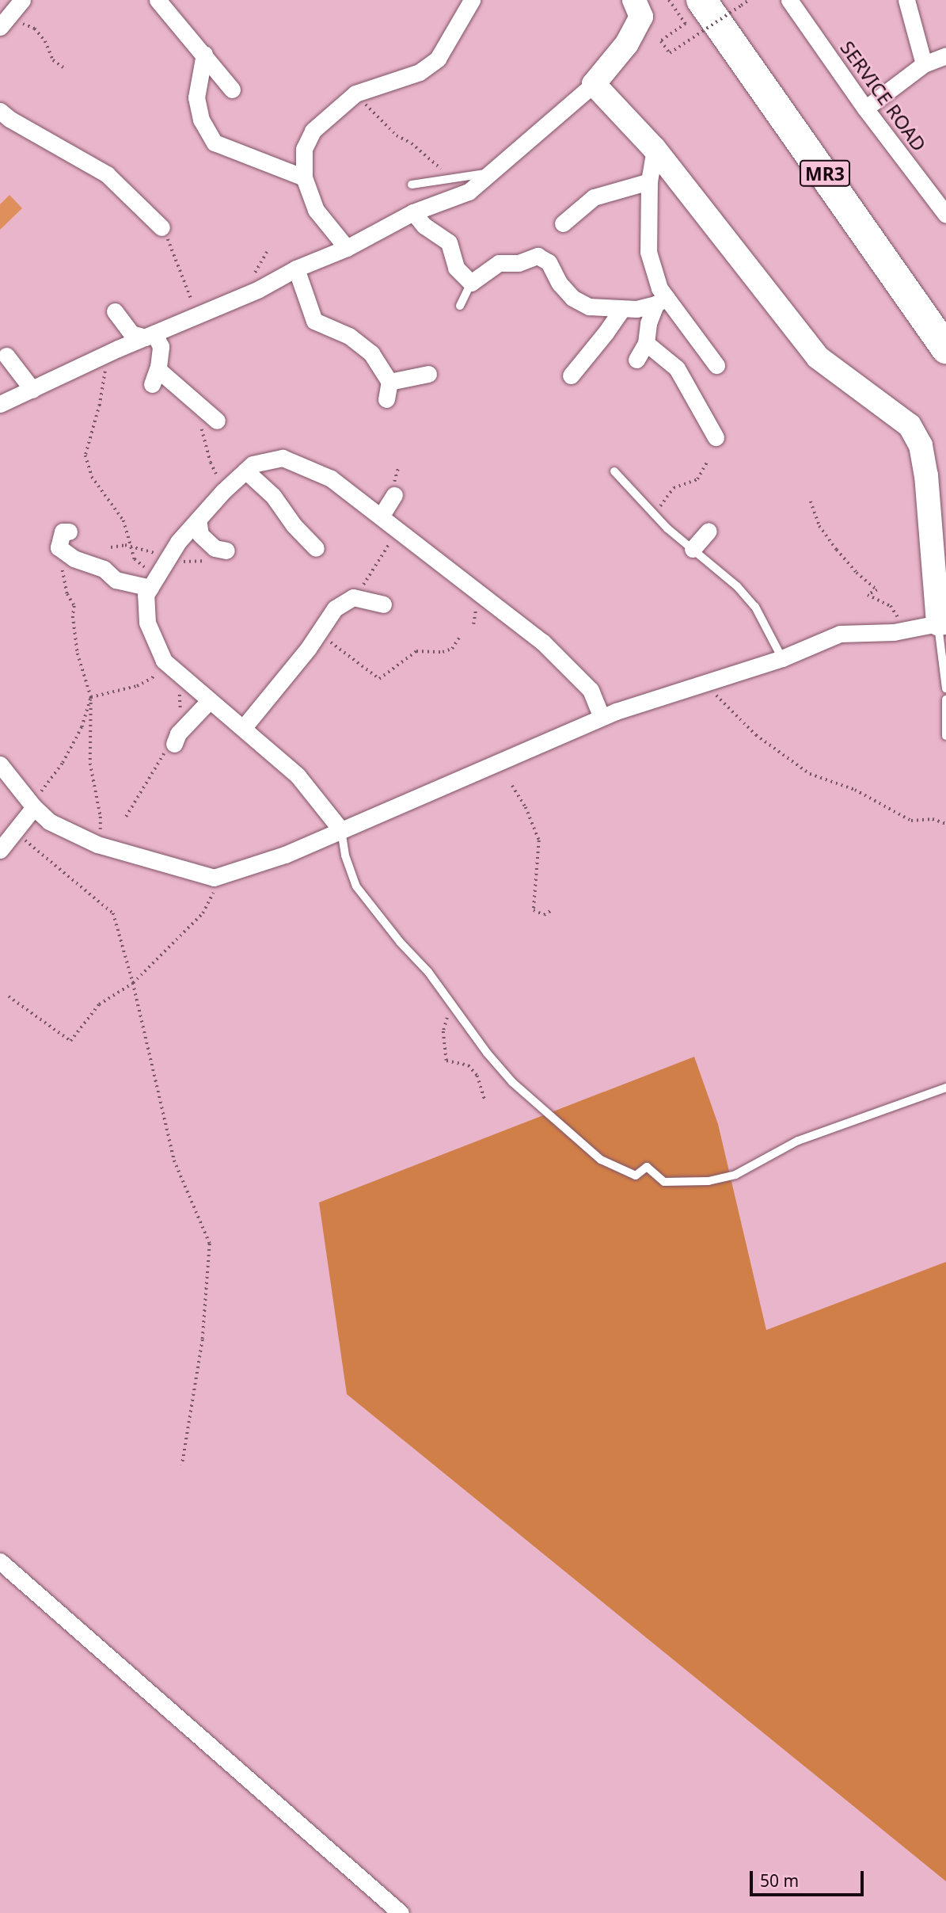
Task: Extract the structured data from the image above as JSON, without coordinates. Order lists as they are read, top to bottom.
{
  "streets": {
    "highway": ["MR3"],
    "street": ["SERVICE ROAD"]
  },
  "scale_bar": "50 m"
}
